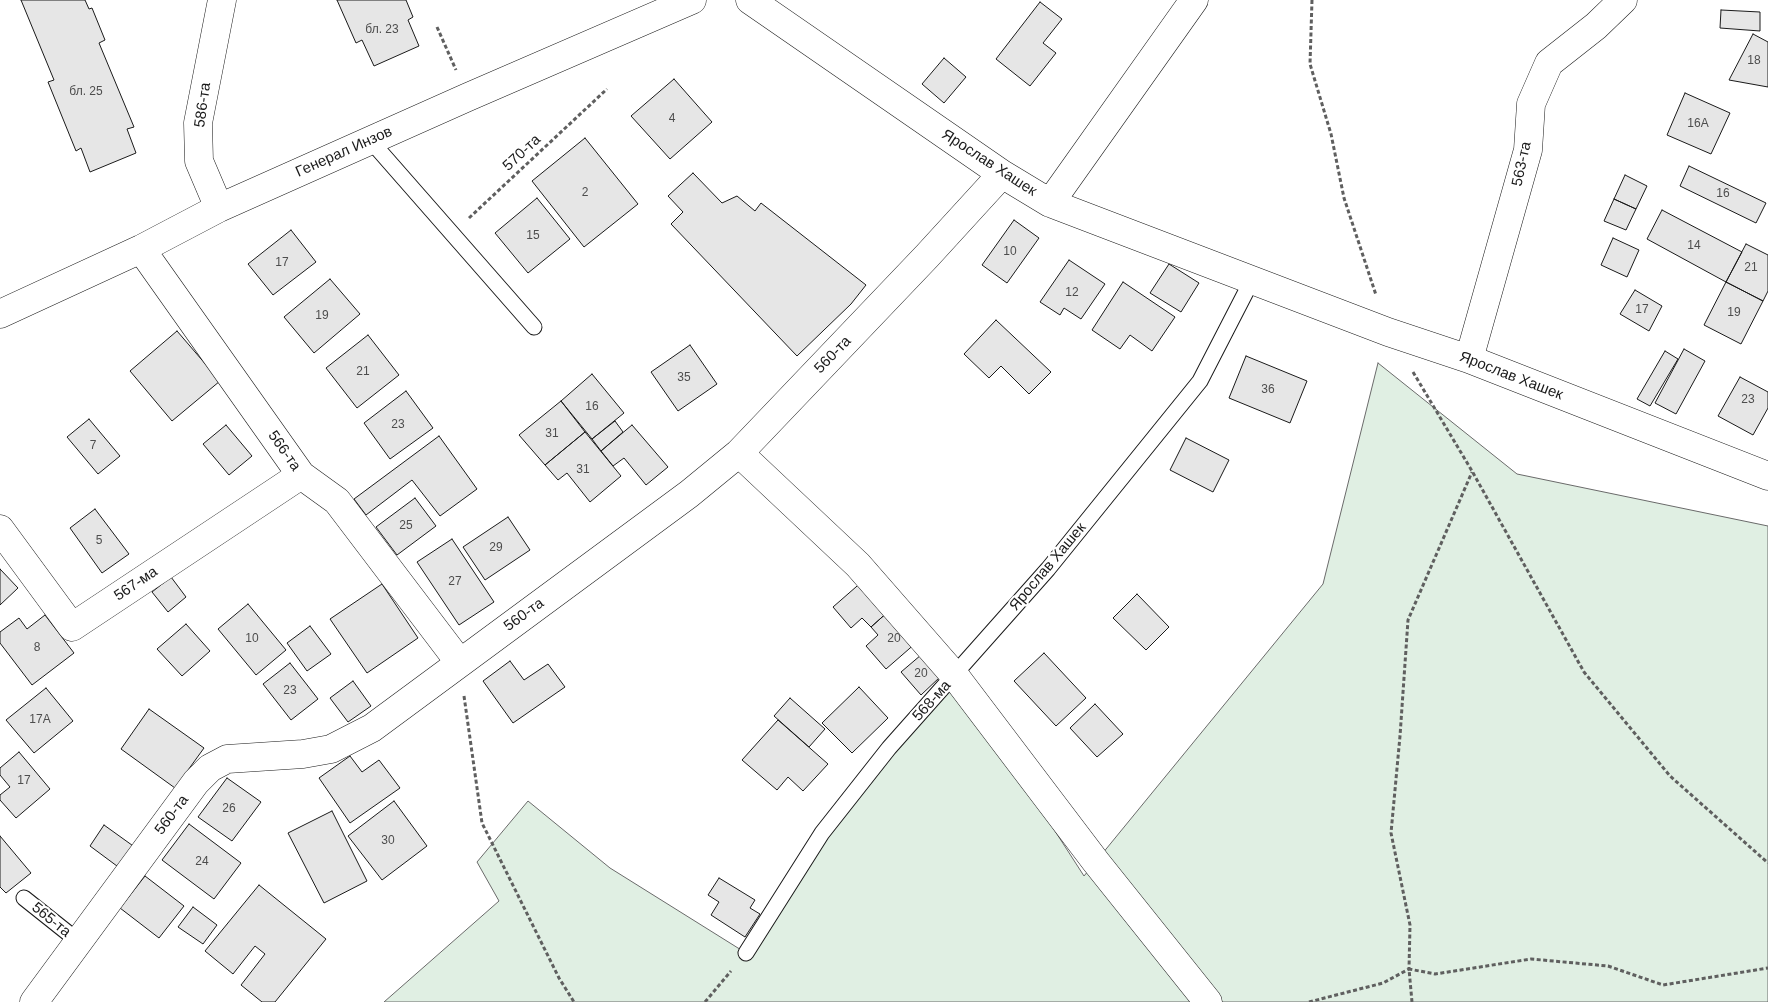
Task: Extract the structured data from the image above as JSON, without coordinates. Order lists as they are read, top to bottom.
{
  "streets": {
    "street": [
      "586-та",
      "Генерал Инзов",
      "Ярослав Хашек",
      "563-та",
      "560-та",
      "566-та",
      "567-ма",
      "568-ма"
    ],
    "lane": ["565-та"],
    "path": ["570-та"]
  },
  "crossings": [
    ["586-та", "Генерал Инзов"],
    ["Генерал Инзов", "566-та"],
    ["Ярослав Хашек", "563-та"],
    ["Ярослав Хашек", "560-та"],
    ["Ярослав Хашек", "568-ма"],
    ["560-та", "566-та"],
    ["560-та", "568-ма"],
    ["560-та", "565-та"],
    ["566-та", "567-ма"]
  ],
  "house_numbers": [
    "бл. 23",
    "18",
    "бл. 25",
    "4",
    "16А",
    "2",
    "16",
    "15",
    "14",
    "10",
    "17",
    "21",
    "12",
    "17",
    "19",
    "19",
    "21",
    "35",
    "36",
    "23",
    "16",
    "23",
    "31",
    "7",
    "31",
    "25",
    "5",
    "29",
    "27",
    "10",
    "20",
    "8",
    "20",
    "23",
    "17А",
    "17",
    "26",
    "30",
    "24"
  ]
}
